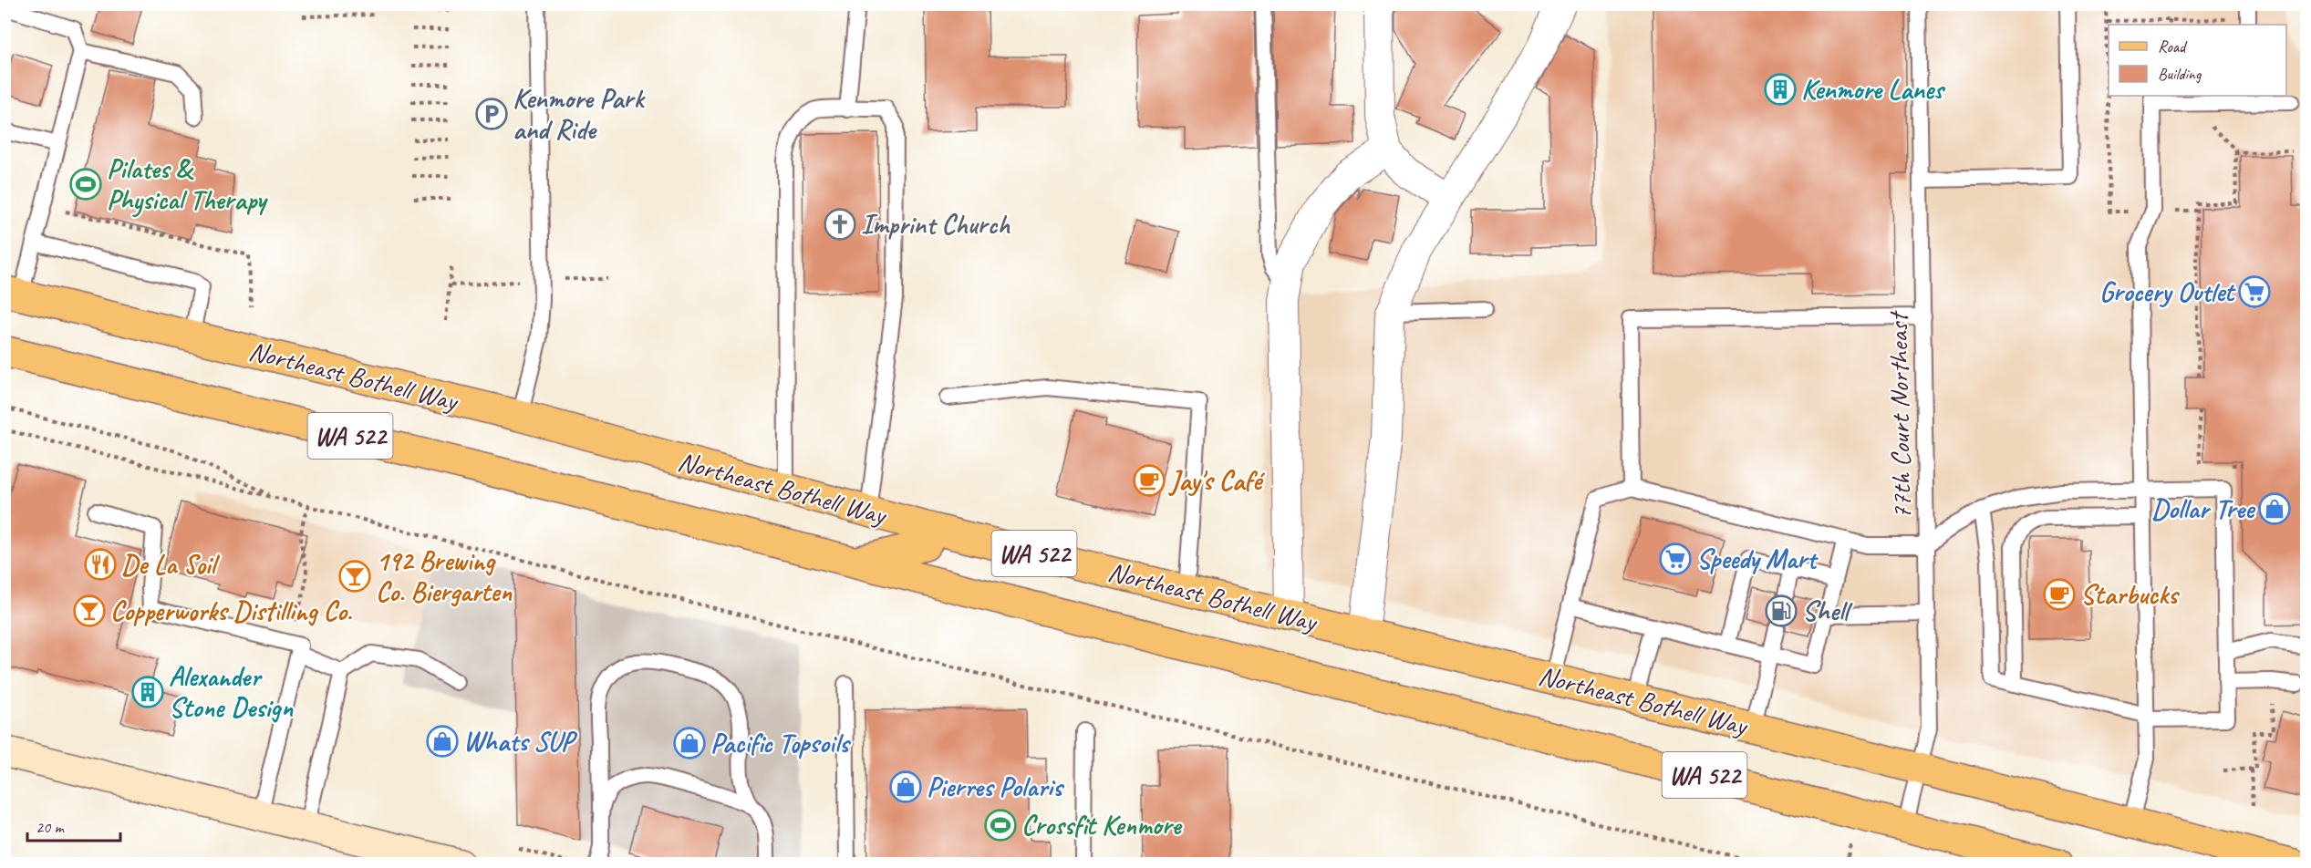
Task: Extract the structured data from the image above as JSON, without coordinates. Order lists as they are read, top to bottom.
{
  "streets": {
    "main road": ["Northeast Bothell Way", "WA 522"],
    "lane": ["77th Court Northeast"]
  },
  "crossings": [
    ["Northeast Bothell Way", "77th Court Northeast"]
  ],
  "places": {
    "building": ["Kenmore Lanes", "Alexander Stone Design"],
    "parking": ["Kenmore Park and Ride"],
    "sports": ["Pilates & Physical Therapy", "Crossfit Kenmore"],
    "church": ["Imprint Church"],
    "supermarket": ["Grocery Outlet", "Speedy Mart"],
    "cafe": ["Jay's Café", "Starbucks"],
    "shop": [
      "Dollar Tree",
      "Whats SUP",
      "Pacific Topsoils",
      "Pierres Polaris"
    ],
    "restaurant": ["De La Soil"],
    "bar": ["192 Brewing Co. Biergarten", "Copperworks Distilling Co."],
    "fuel station": ["Shell"]
  },
  "legend": ["Road", "Building"],
  "scale_bar": "20 m"
}
